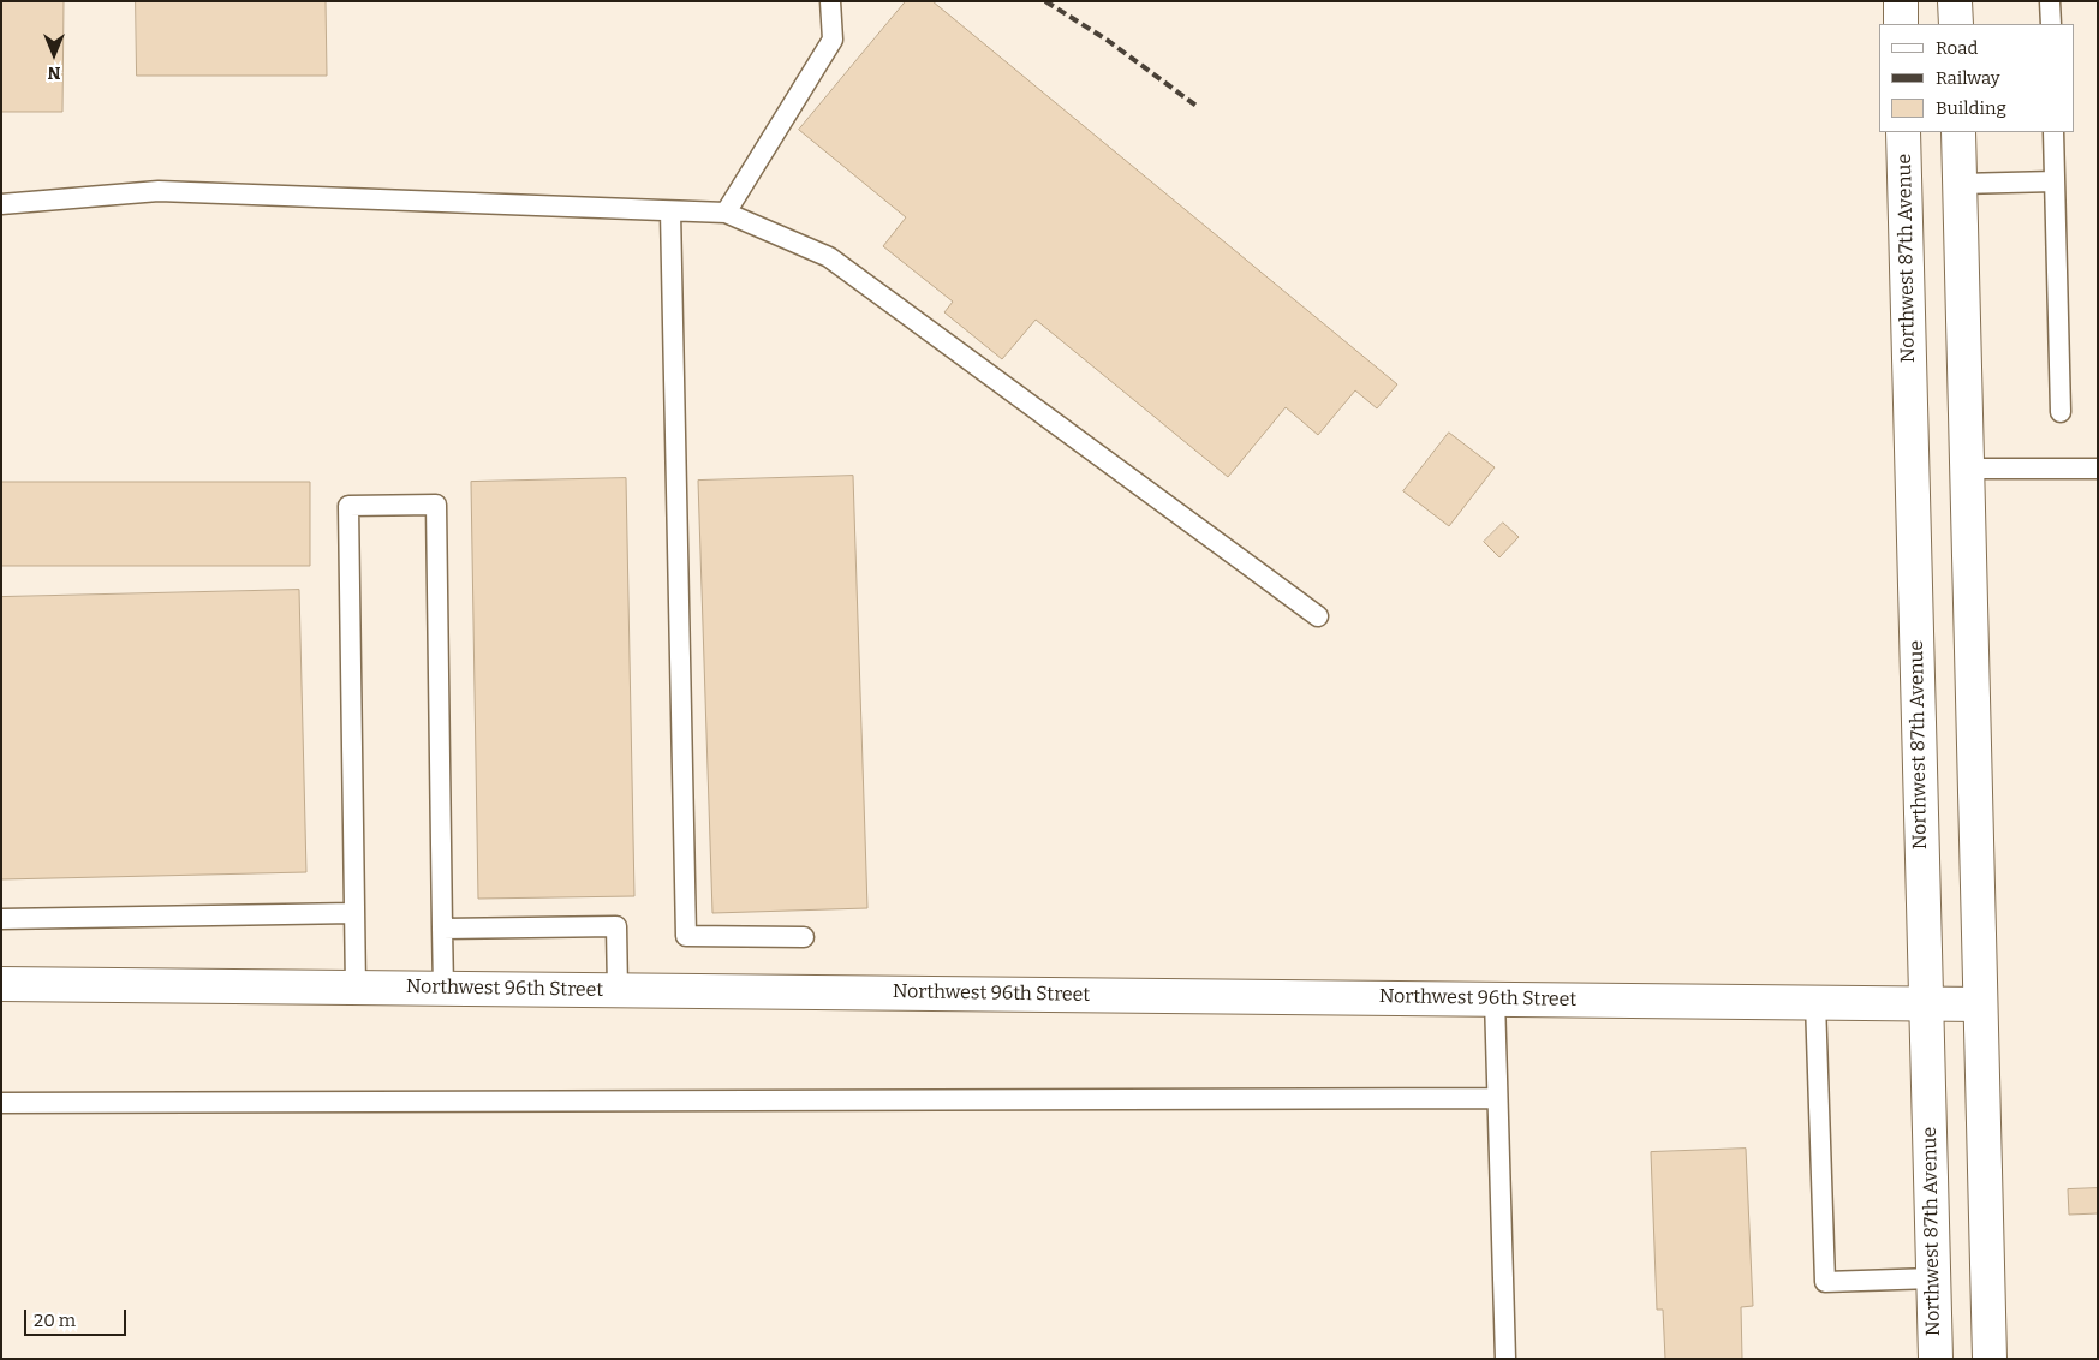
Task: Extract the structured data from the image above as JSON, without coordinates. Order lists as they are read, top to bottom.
{
  "streets": {
    "main road": ["Northwest 87th Avenue", "Northwest 96th Street"]
  },
  "crossings": [
    ["Northwest 87th Avenue", "Northwest 96th Street"]
  ],
  "legend": ["Road", "Railway", "Building"],
  "scale_bar": "20 m",
  "north": "bottom"
}
